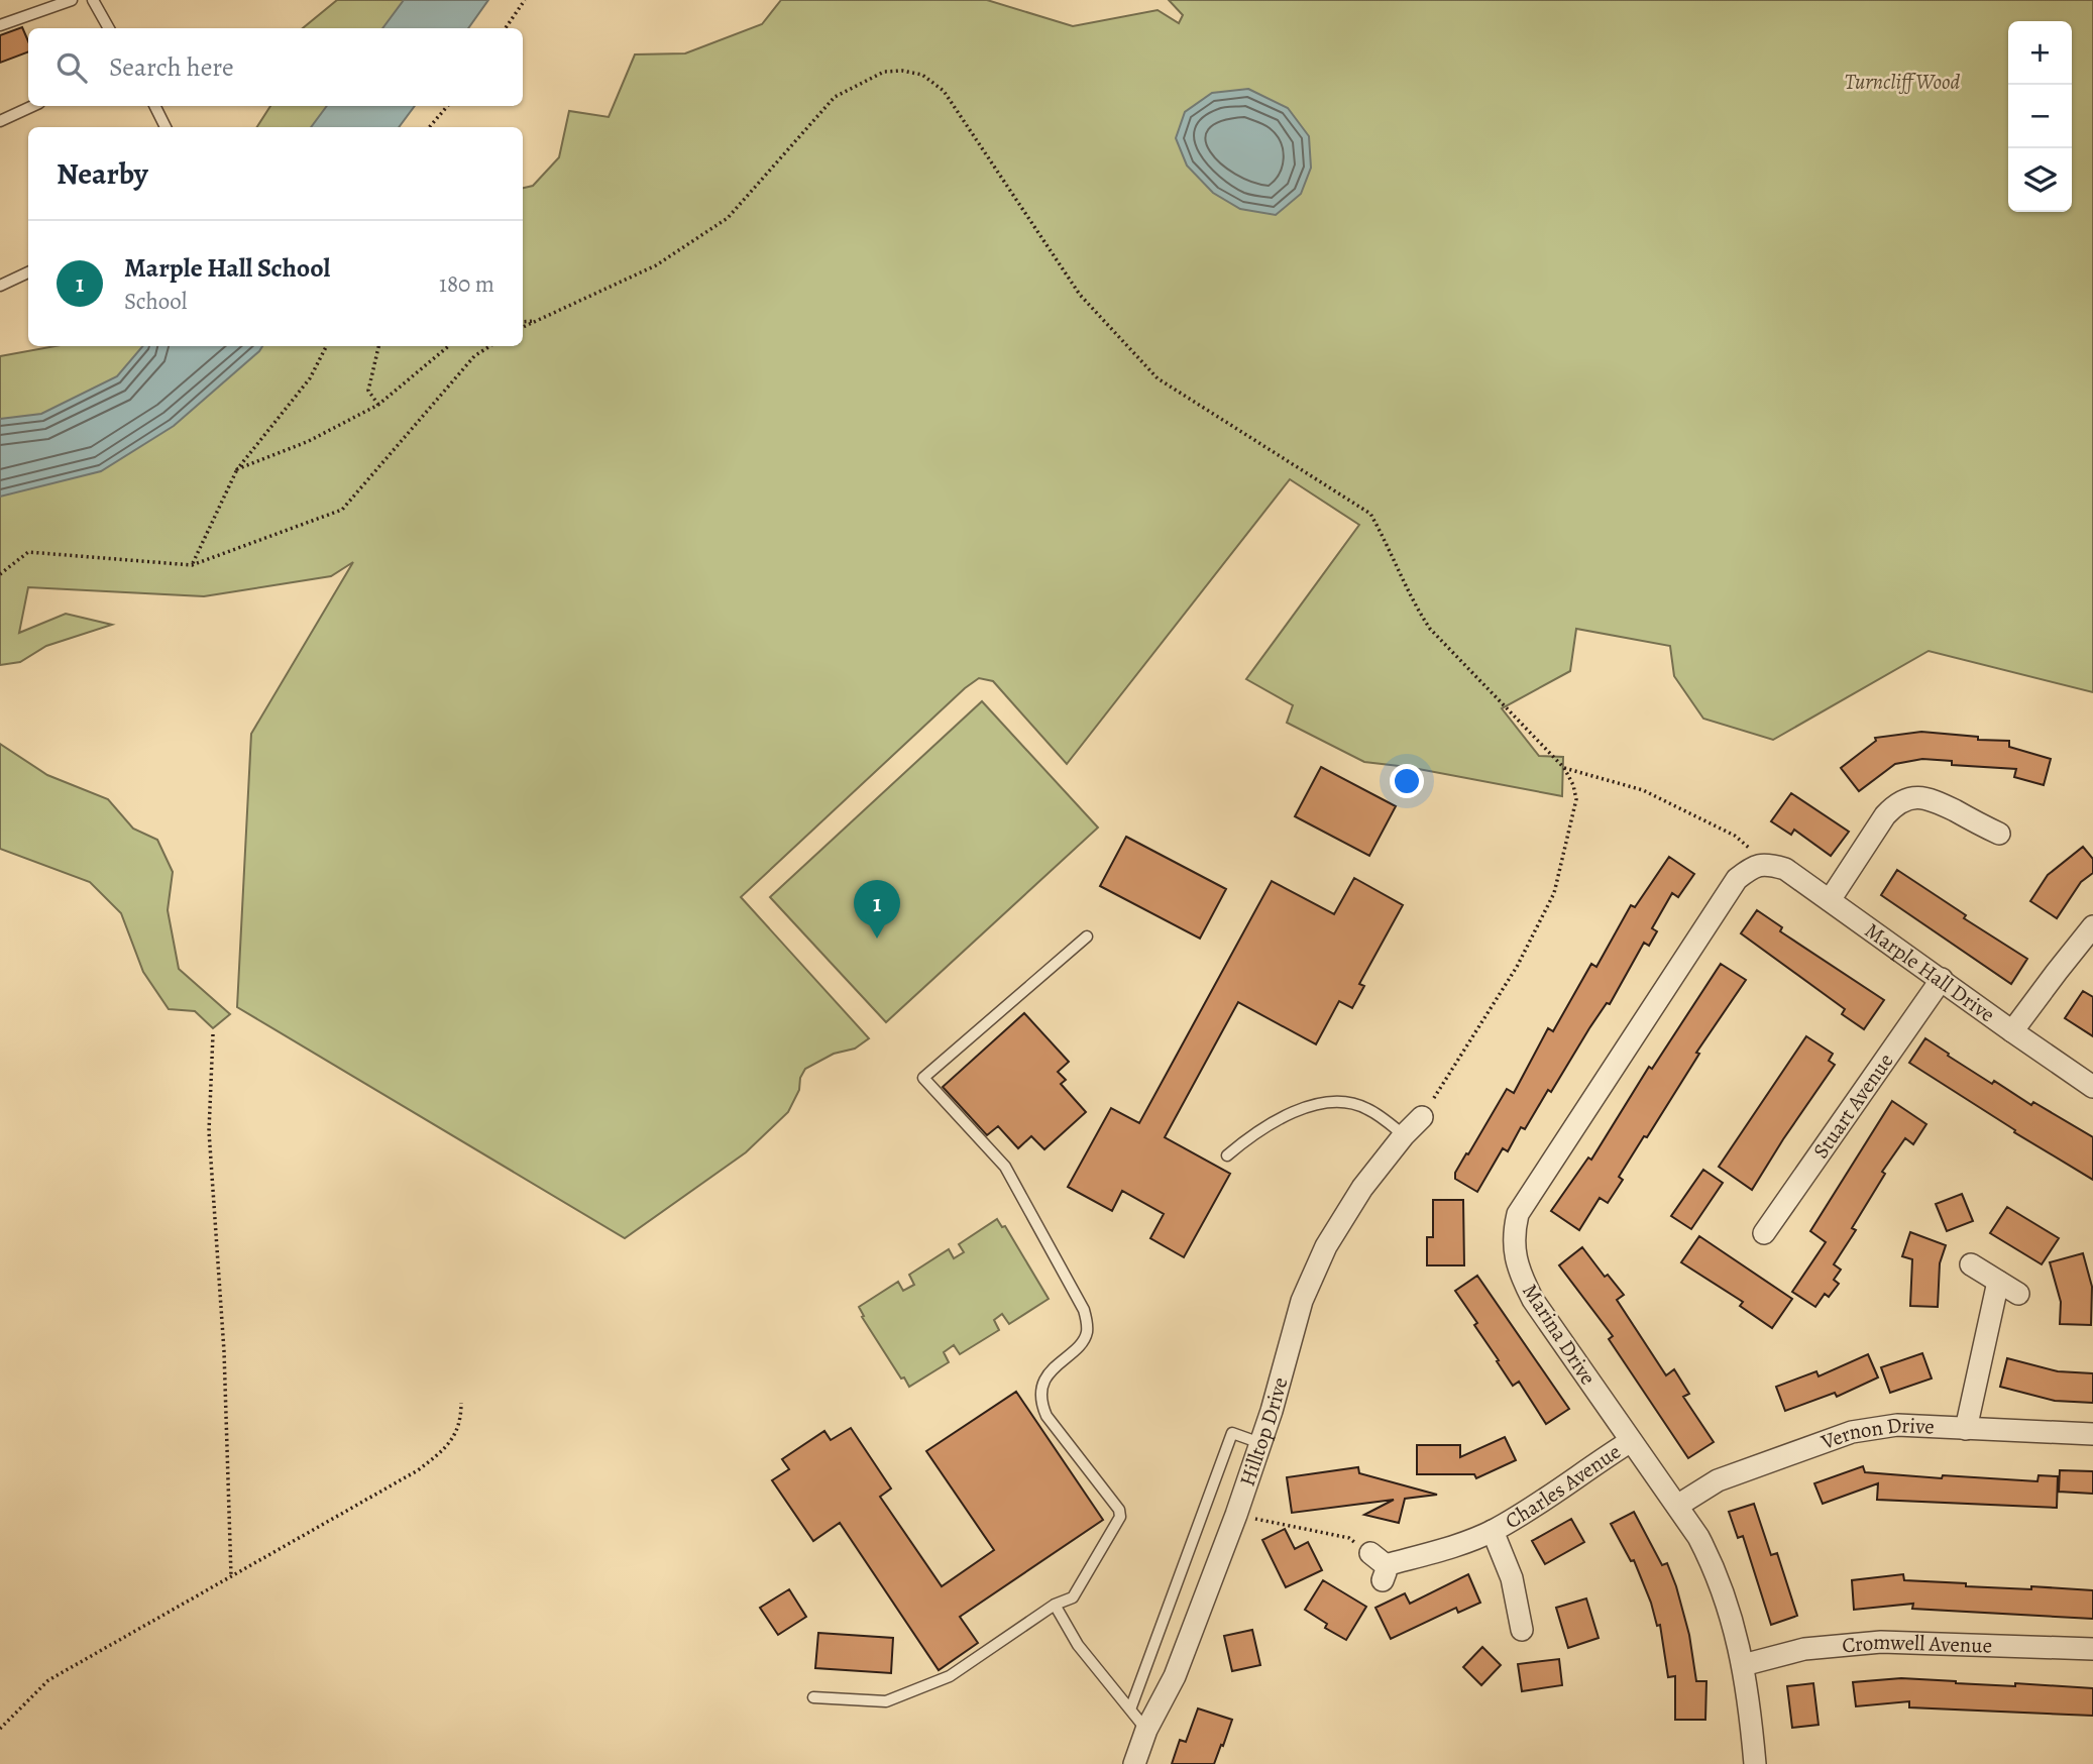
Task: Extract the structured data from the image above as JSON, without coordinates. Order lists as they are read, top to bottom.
{
  "streets": {
    "street": [
      "Marple Hall Drive",
      "Stuart Avenue",
      "Marina Drive",
      "Hilltop Drive",
      "Vernon Drive",
      "Charles Avenue",
      "Cromwell Avenue"
    ]
  },
  "crossings": [
    ["Marple Hall Drive", "Stuart Avenue"],
    ["Marple Hall Drive", "Marina Drive"],
    ["Marina Drive", "Vernon Drive"],
    ["Marina Drive", "Charles Avenue"],
    ["Marina Drive", "Cromwell Avenue"]
  ],
  "parks": ["Turncliff Wood"],
  "page": {
    "map_buttons": ["+", "−"],
    "search": "Search here",
    "heading": "Nearby",
    "list": [
      {
        "mark": "1",
        "name": "Marple Hall School",
        "note": "School",
        "value": "180 m"
      }
    ],
    "pins": "1"
  }
}
